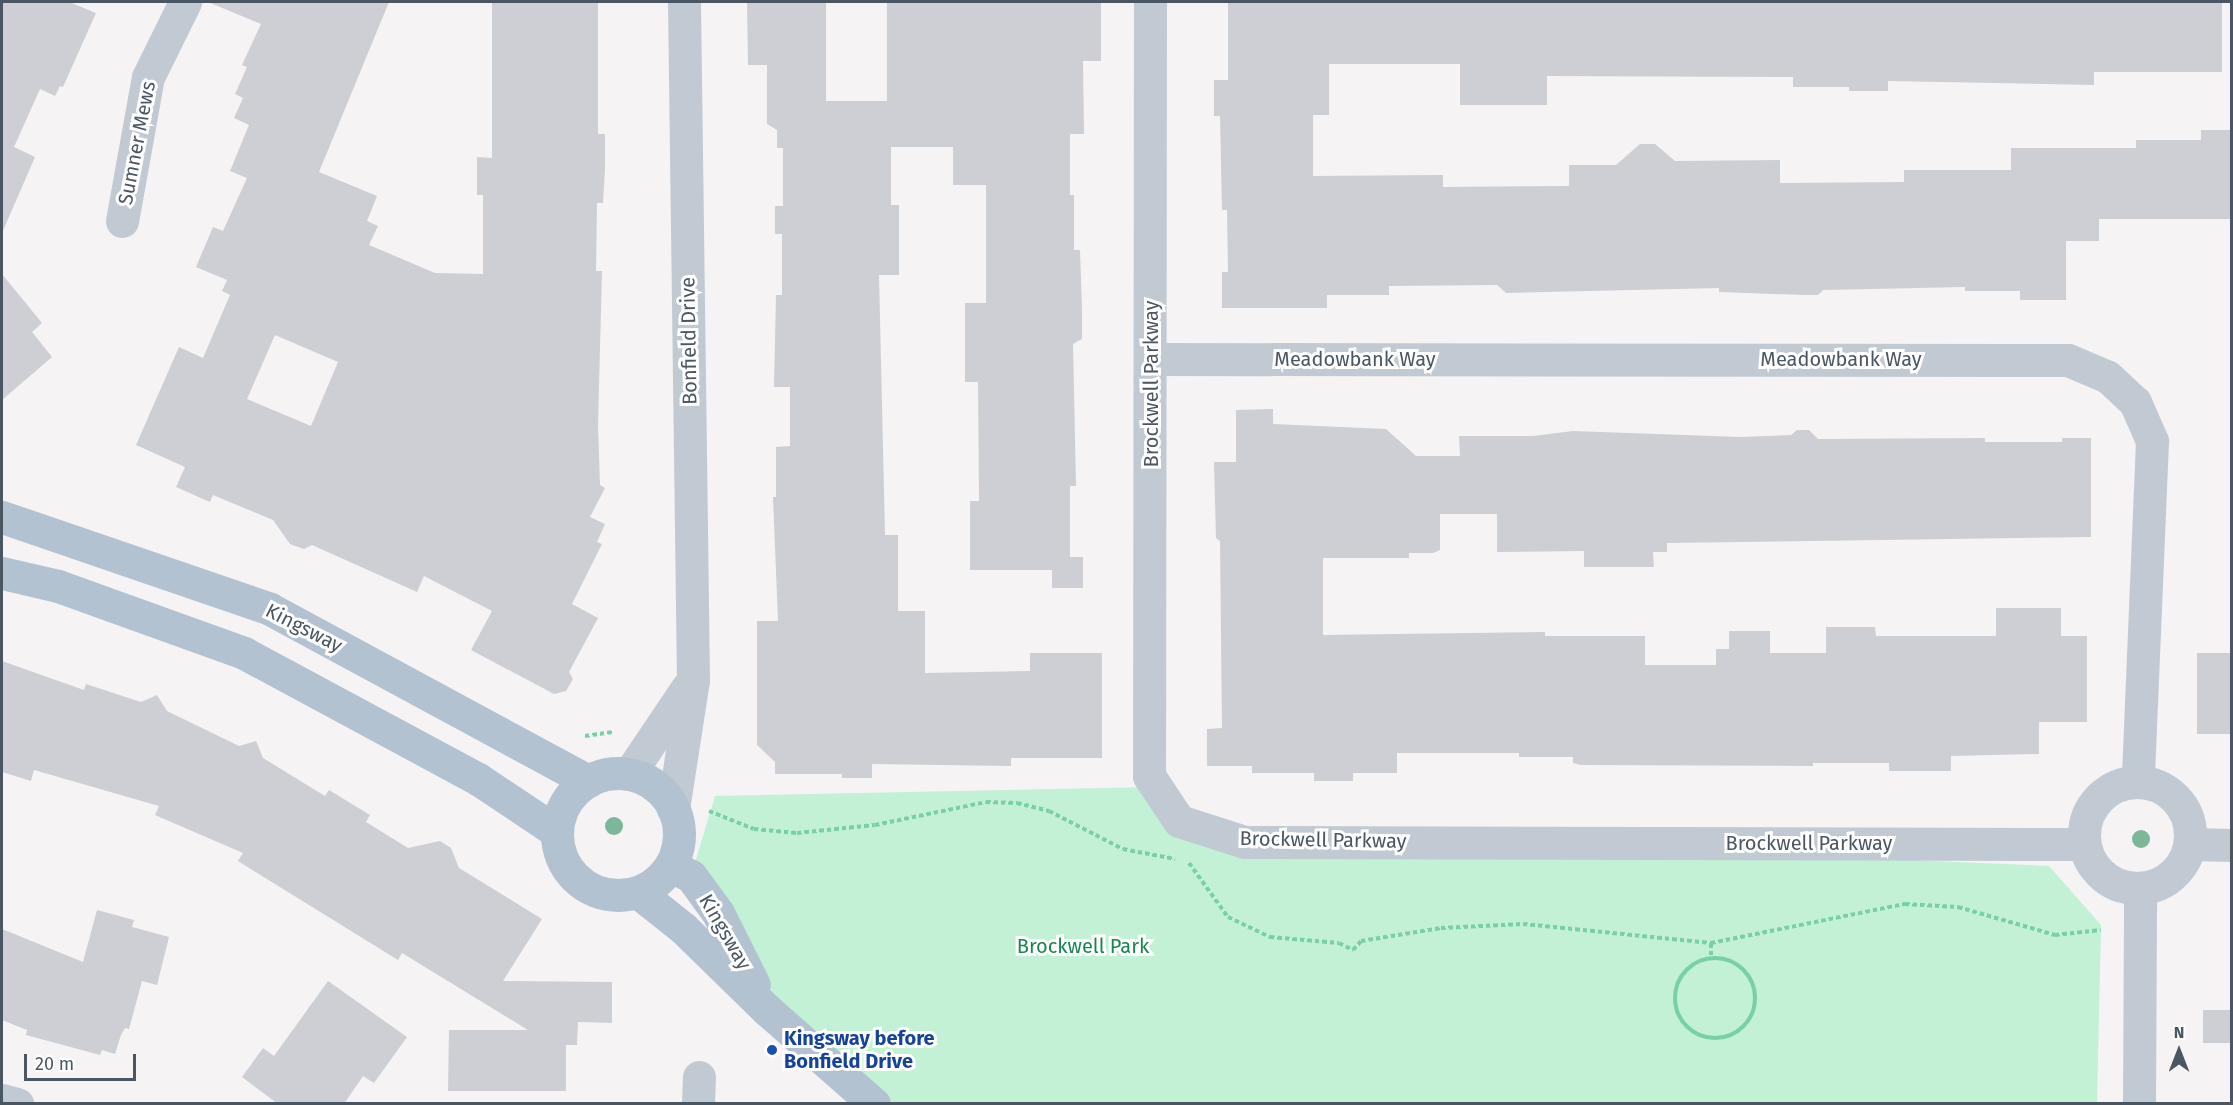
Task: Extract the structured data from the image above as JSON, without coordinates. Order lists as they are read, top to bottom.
{
  "streets": {
    "main road": ["Kingsway"],
    "street": [
      "Sumner Mews",
      "Bonfield Drive",
      "Meadowbank Way",
      "Brockwell Parkway"
    ]
  },
  "crossings": [
    ["Bonfield Drive", "Kingsway"],
    ["Meadowbank Way", "Brockwell Parkway"]
  ],
  "parks": ["Brockwell Park"],
  "places": ["Kingsway before Bonfield Drive"],
  "scale_bar": "20 m",
  "north": "top"
}
